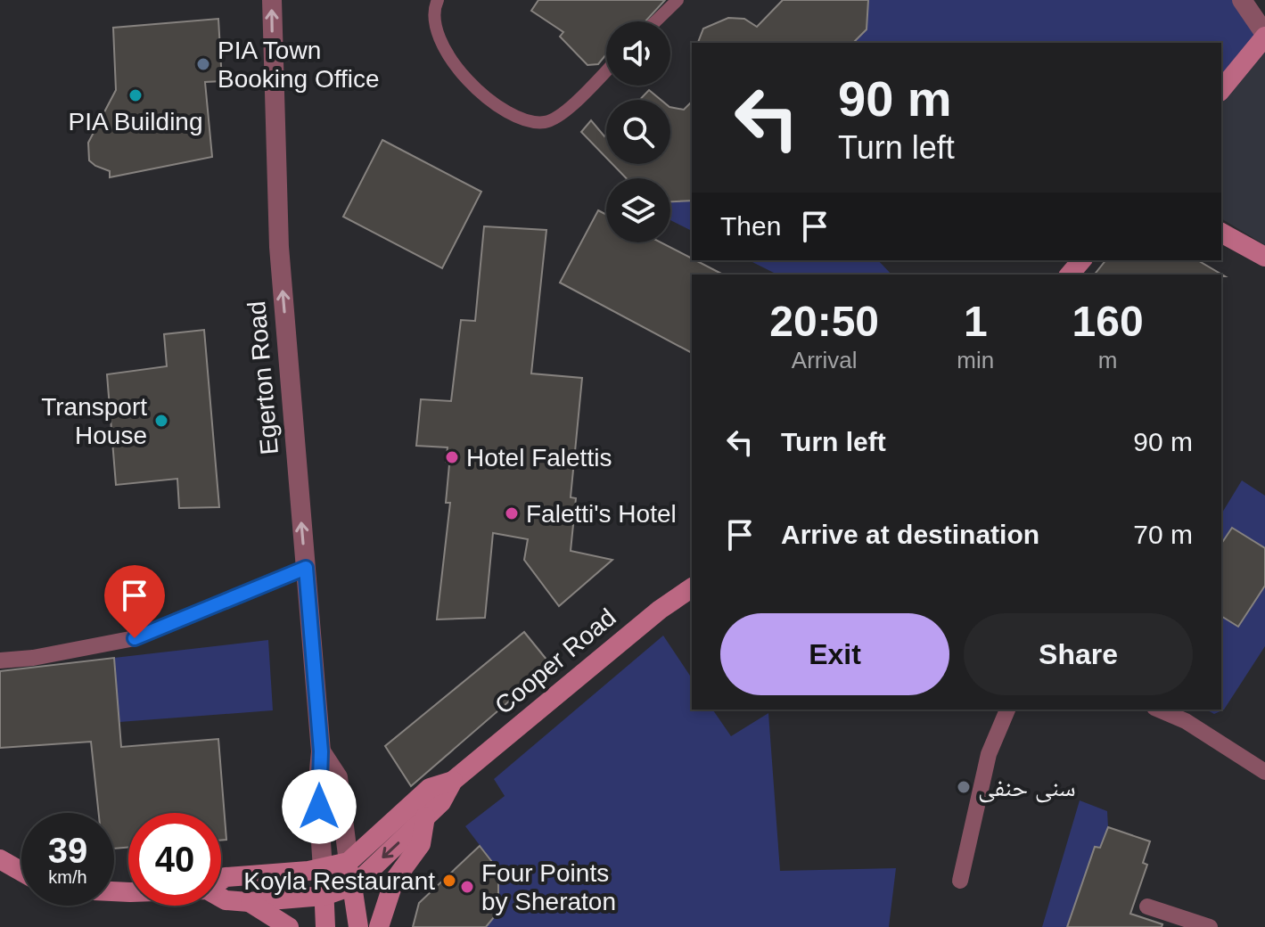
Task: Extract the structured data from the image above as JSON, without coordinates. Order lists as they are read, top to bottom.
{
  "streets": {
    "main road": ["Egerton Road", "Cooper Road"]
  },
  "crossings": [
    ["Egerton Road", "Cooper Road"]
  ],
  "one_way": ["Egerton Road"],
  "places": [
    "PIA Town Booking Office",
    "PIA Building",
    "Transport House",
    "Hotel Falettis",
    "Faletti's Hotel",
    "سنی حنفی",
    "Koyla Restaurant",
    "Four Points by Sheraton"
  ],
  "page": {
    "turn": ["90 m", "Turn left"],
    "then": "Then",
    "eta": [
      "20:50",
      "Arrival",
      "1",
      "min",
      "160",
      "m"
    ],
    "list": [
      {
        "name": "Turn left",
        "value": "90 m"
      },
      {
        "name": "Arrive at destination",
        "value": "70 m"
      }
    ],
    "buttons": ["Exit", "Share"],
    "speed": "39 km/h",
    "limit": "40"
  }
}
